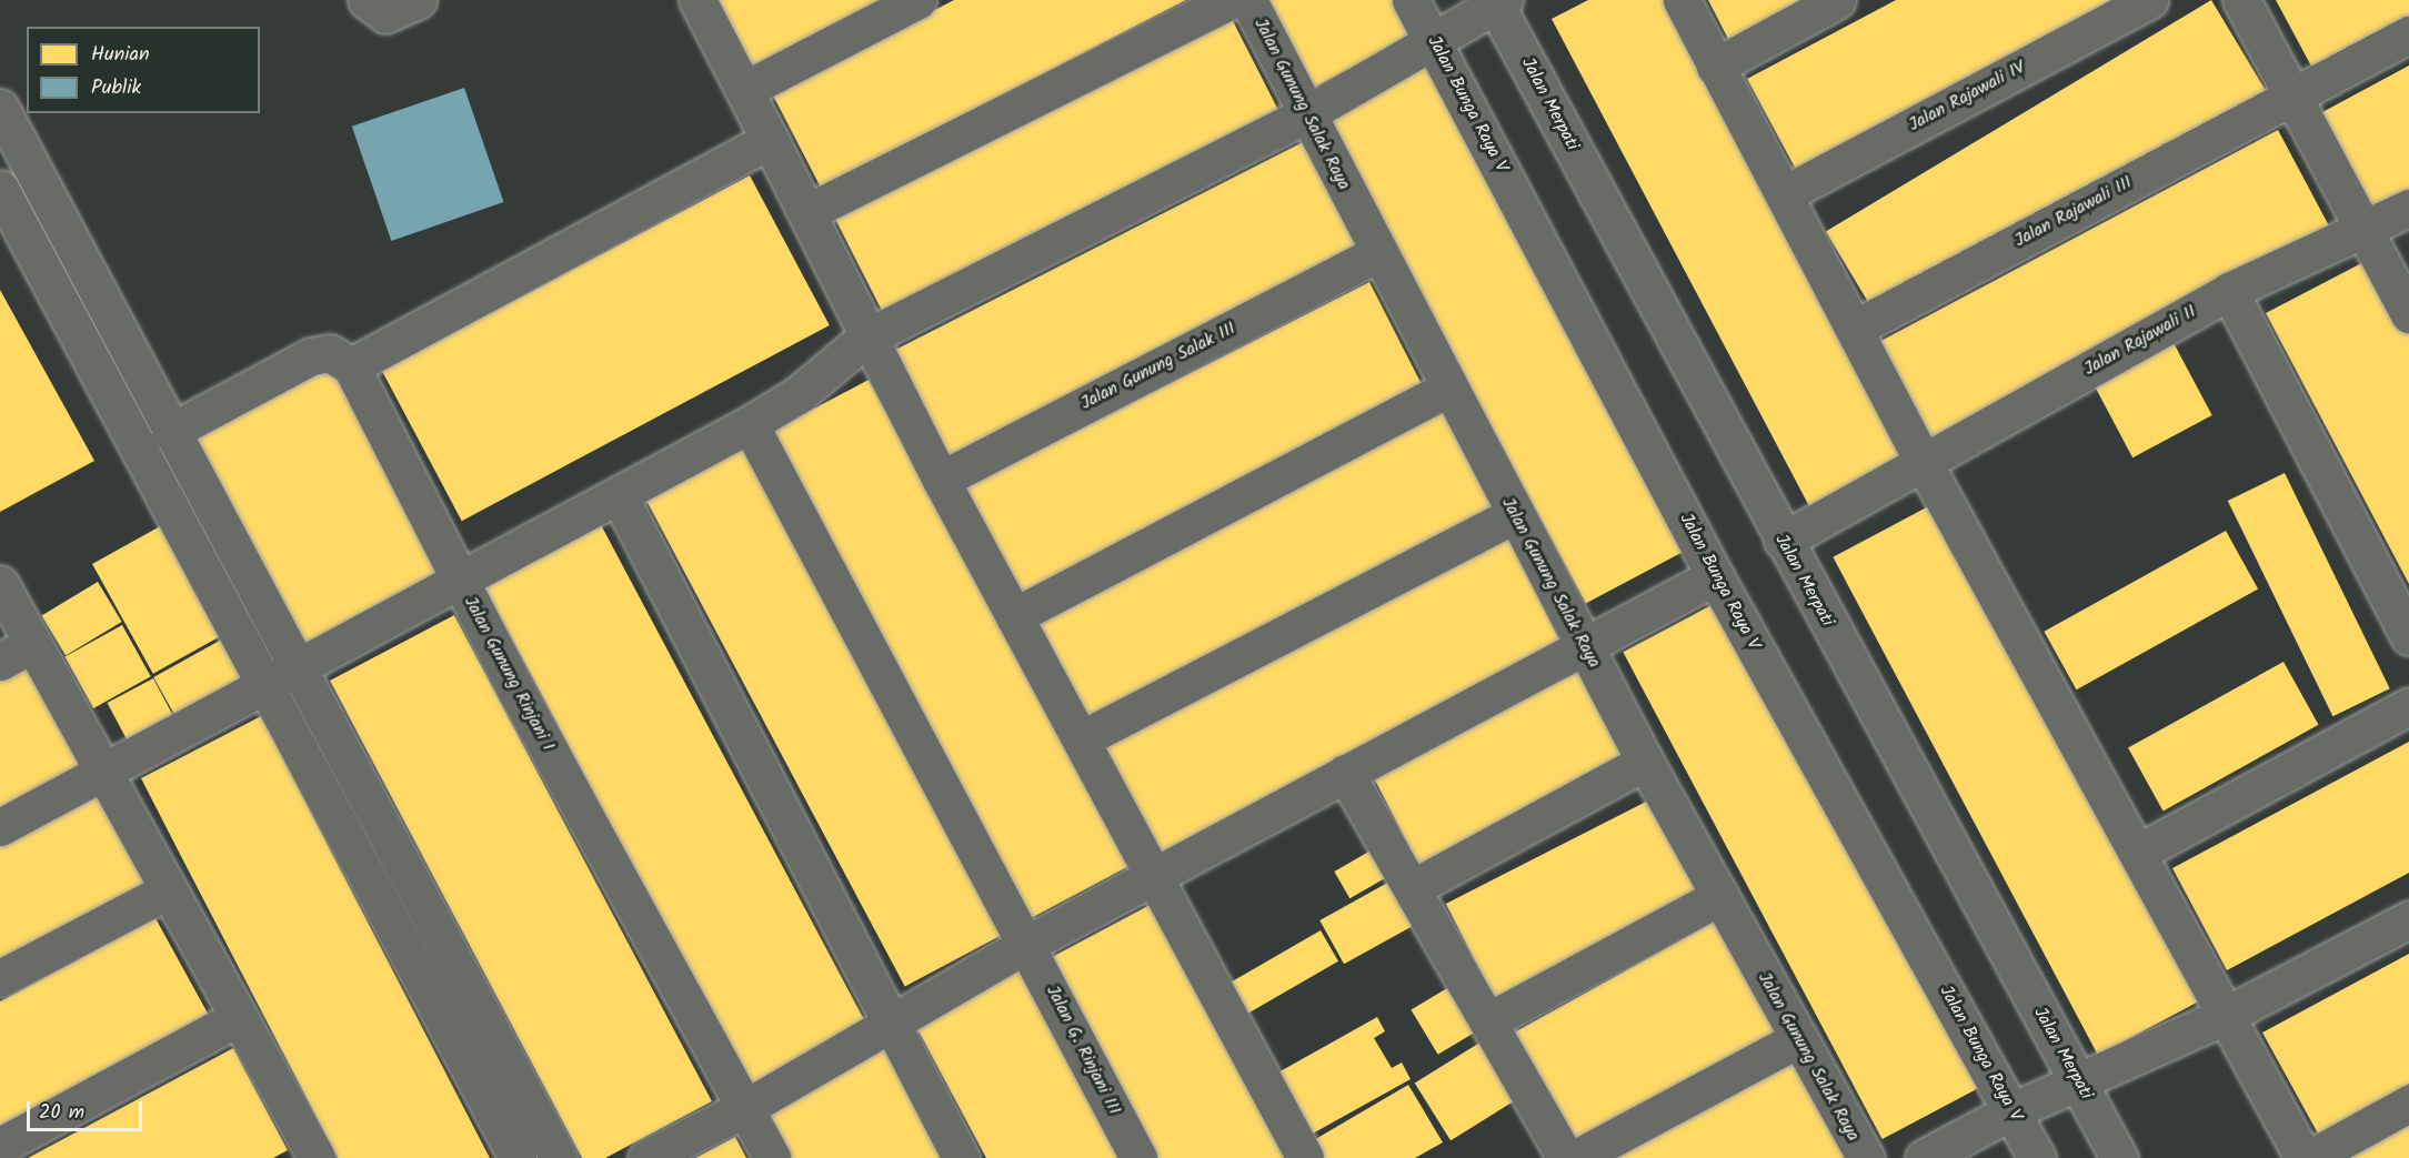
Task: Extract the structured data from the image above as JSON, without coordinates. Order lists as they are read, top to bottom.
{
  "streets": {
    "street": [
      "Jalan Rajawali IV",
      "Jalan Gunung Salak Raya",
      "Jalan Bunga Raya V",
      "Jalan Merpati",
      "Jalan Rajawali III",
      "Jalan Rajawali II",
      "Jalan Gunung Salak III",
      "Jalan Gunung Rinjani 1",
      "Jalan G. Rinjani III"
    ]
  },
  "crossings": [
    ["Jalan Gunung Salak Raya", "Jalan Gunung Salak III"],
    ["Jalan Merpati", "Jalan Rajawali II"]
  ],
  "legend": ["Hunian", "Publik"],
  "scale_bar": "20 m"
}
